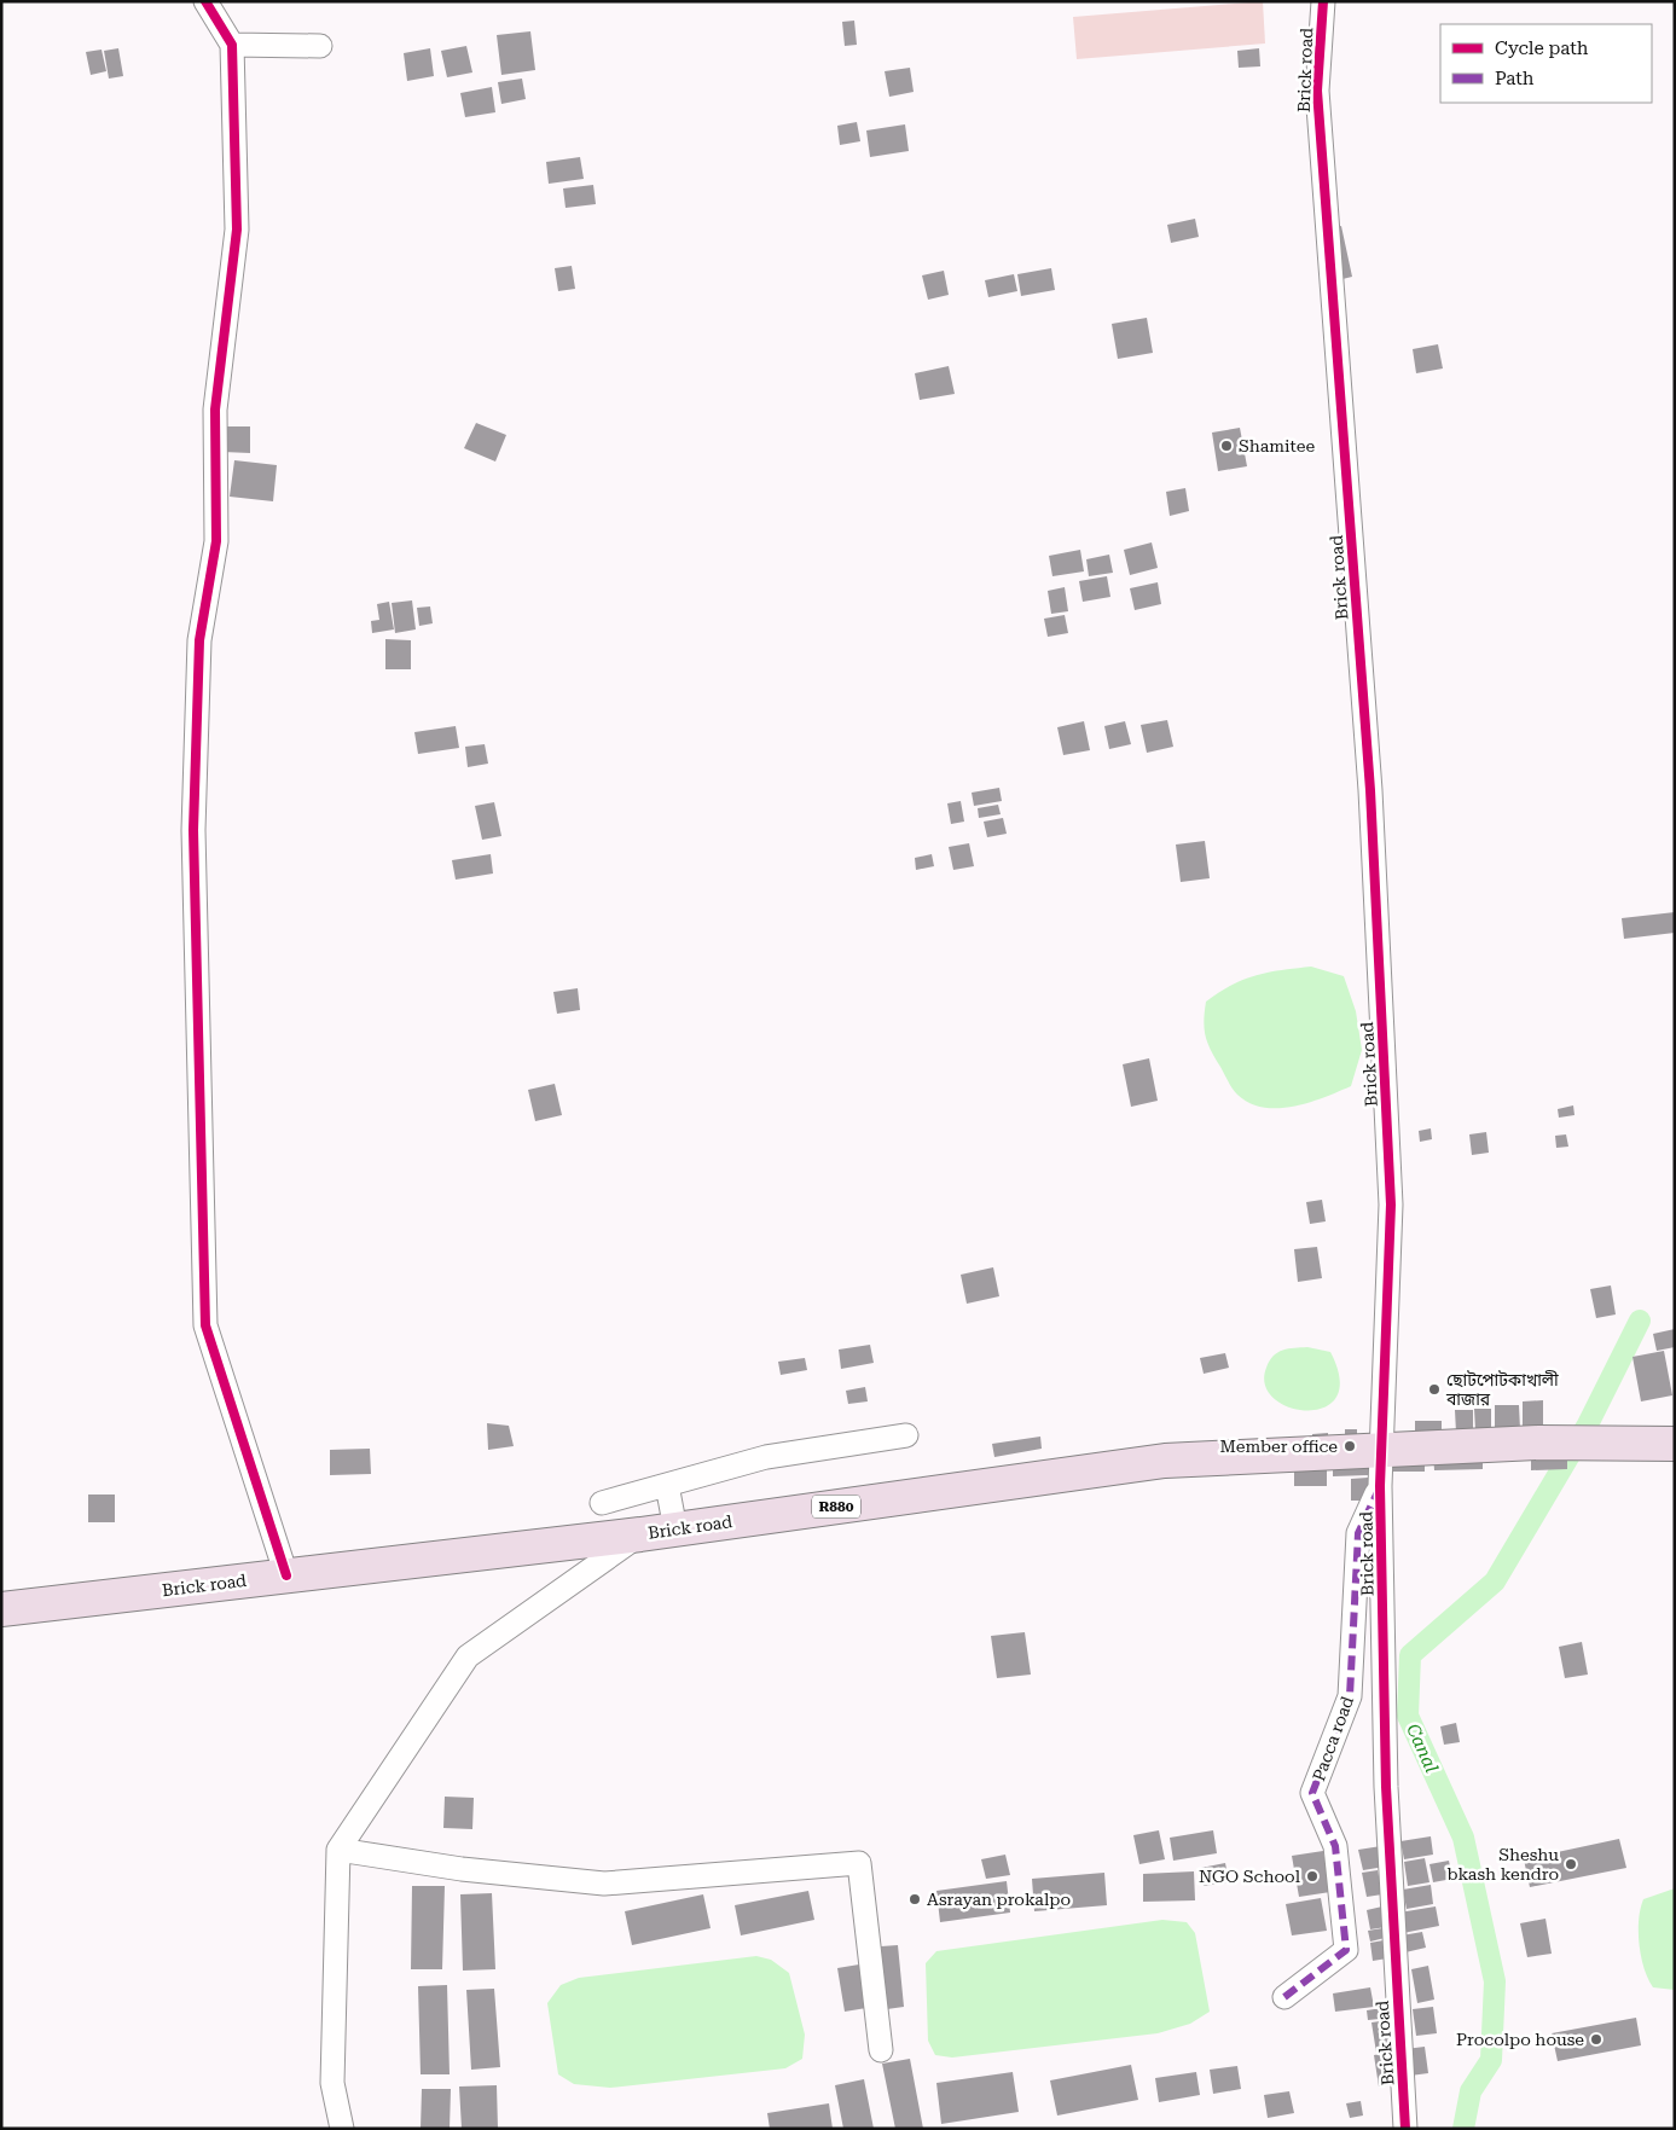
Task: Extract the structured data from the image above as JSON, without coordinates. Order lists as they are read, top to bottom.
{
  "streets": {
    "main road": ["Brick road", "R880"],
    "street": ["Pacca road"]
  },
  "crossings": [
    ["Brick road", "Pacca road"]
  ],
  "water": ["Canal"],
  "places": [
    "Shamitee",
    "ছোটপোটকাখালী বাজার",
    "Member office",
    "Sheshu bkash kendro",
    "NGO School",
    "Asrayan prokalpo",
    "Procolpo house"
  ],
  "legend": ["Cycle path", "Path"]
}
